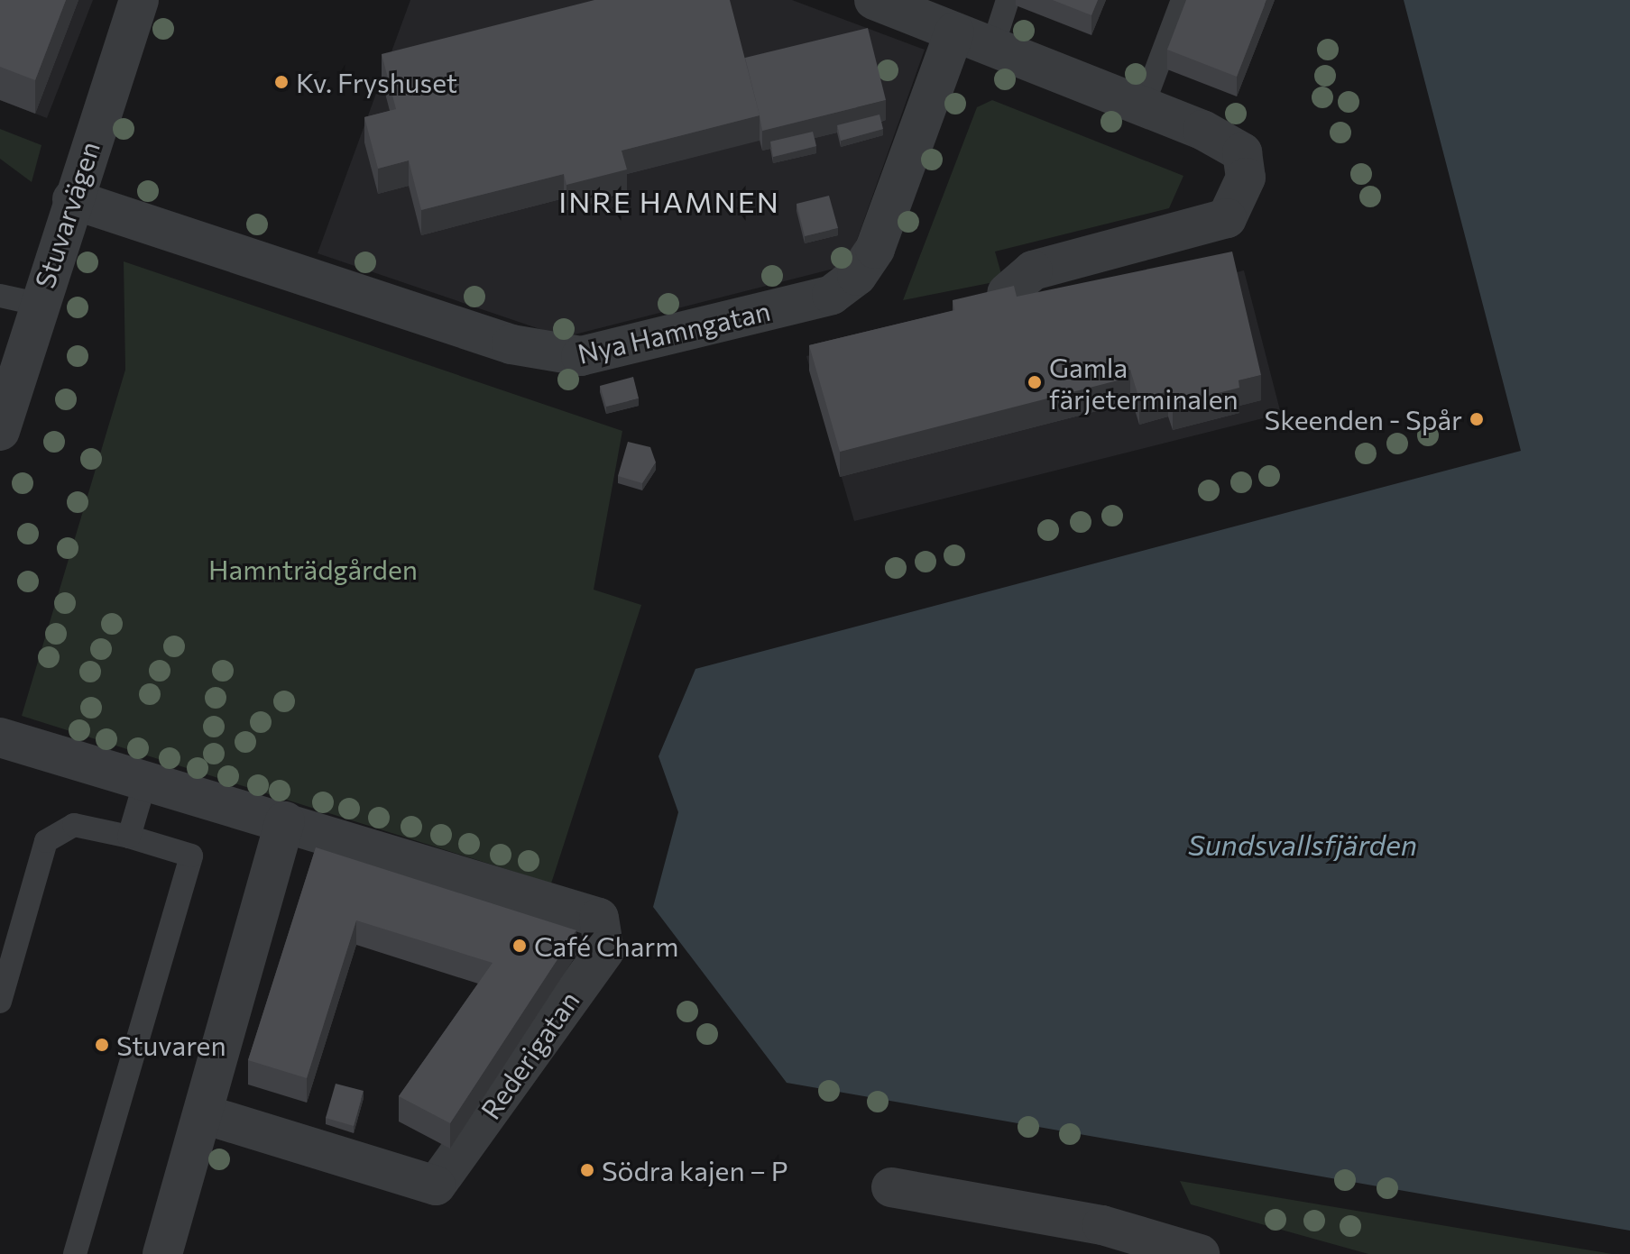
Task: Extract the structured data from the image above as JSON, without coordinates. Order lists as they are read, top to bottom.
{
  "streets": {
    "street": ["Stuvarvägen", "Nya Hamngatan", "Rederigatan"]
  },
  "crossings": [
    ["Stuvarvägen", "Nya Hamngatan"]
  ],
  "districts": ["INRE HAMNEN"],
  "water": ["Sundsvallsfjärden"],
  "parks": ["Hamnträdgården"],
  "places": [
    "Kv. Fryshuset",
    "Gamla färjeterminalen",
    "Skeenden - Spår",
    "Café Charm",
    "Stuvaren",
    "Södra kajen – P"
  ]
}
